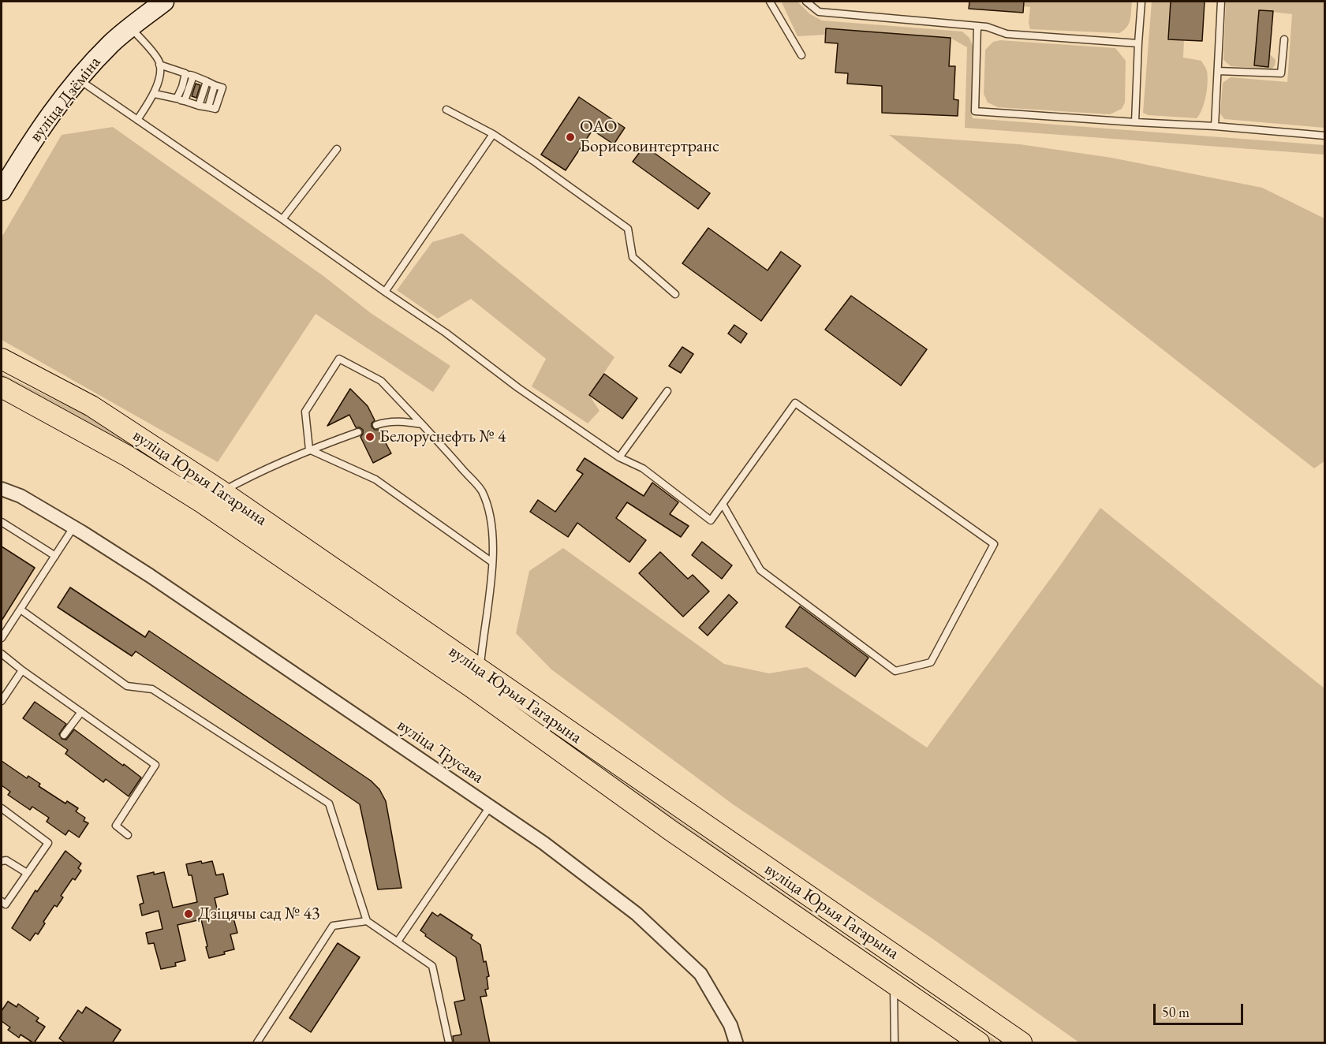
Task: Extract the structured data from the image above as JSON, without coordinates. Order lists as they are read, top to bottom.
{
  "streets": {
    "main road": ["вуліца Дзёміна", "вуліца Юрыя Гагарына"],
    "street": ["вуліца Трусава"]
  },
  "places": ["ОАО Борисовинтертранс", "Белоруснефть № 4", "Дзіцячы сад № 43"],
  "scale_bar": "50 m"
}
